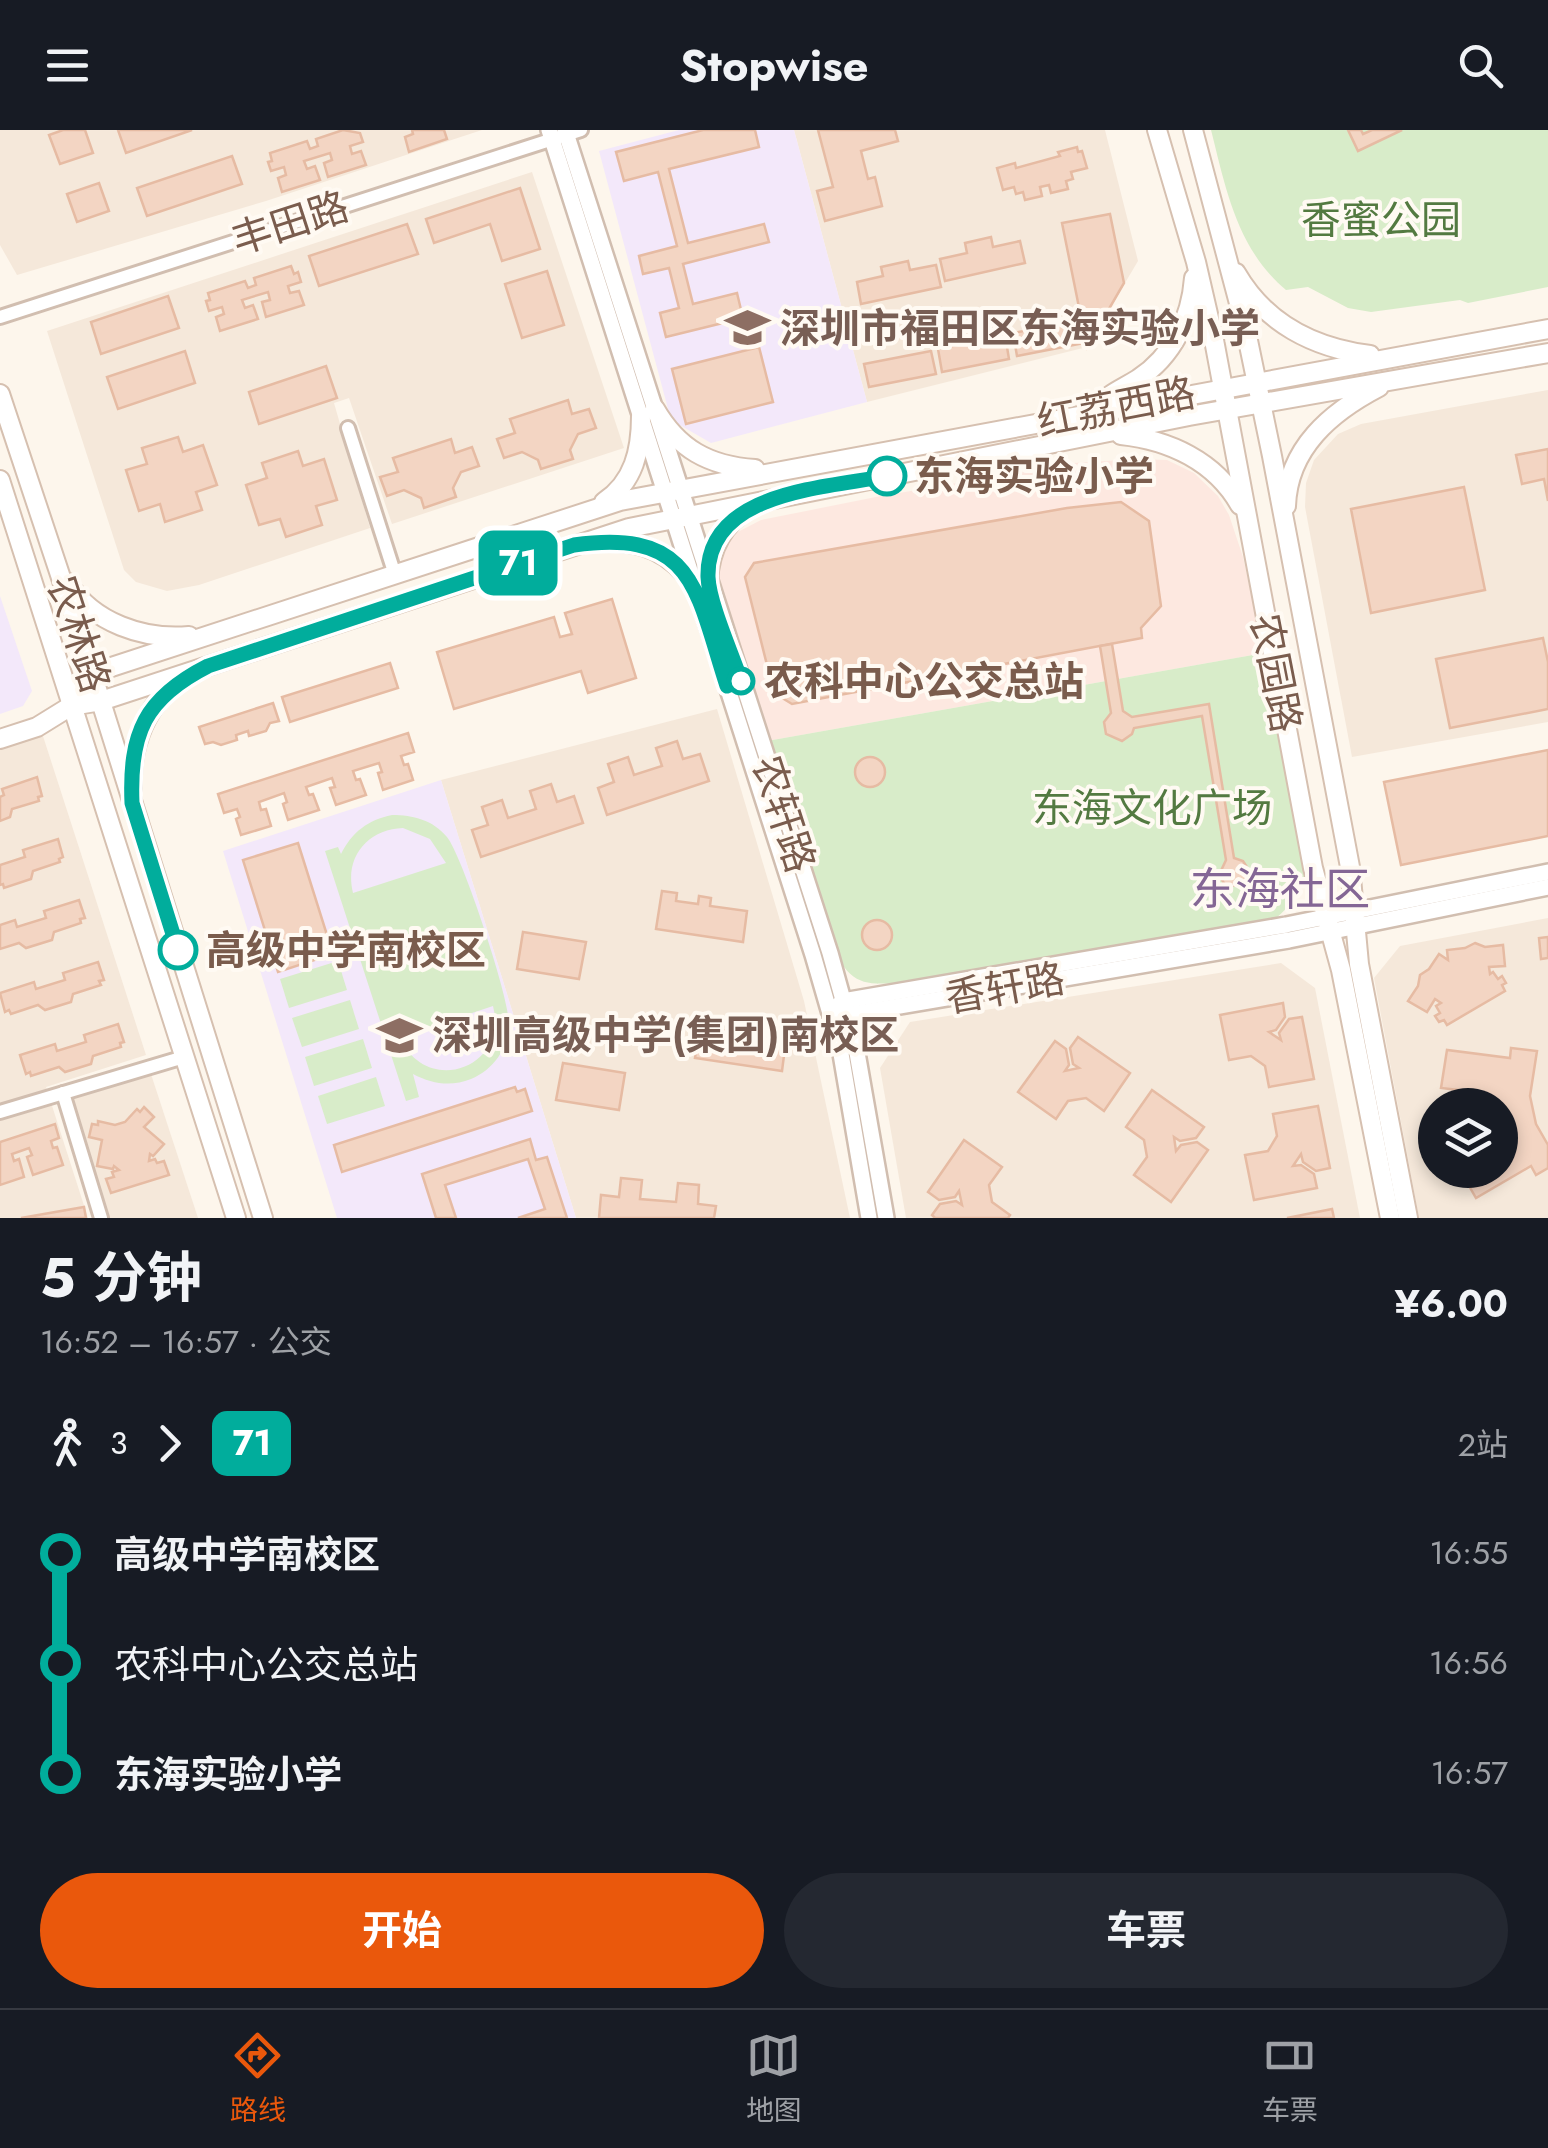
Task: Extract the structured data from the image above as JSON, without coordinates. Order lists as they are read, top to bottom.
{
  "streets": {
    "main road": ["红荔西路", "农林路", "农园路"],
    "street": ["丰田路", "农轩路", "香轩路"]
  },
  "crossings": [
    ["丰田路", "农轩路"],
    ["红荔西路", "农林路"],
    ["红荔西路", "农园路"],
    ["红荔西路", "农轩路"],
    ["农园路", "香轩路"],
    ["农轩路", "香轩路"]
  ],
  "districts": ["东海社区"],
  "parks": ["香蜜公园", "东海文化广场"],
  "places": {
    "school or university": ["深圳市福田区东海实验小学", "深圳高级中学(集团)南校区"],
    "other": ["东海实验小学", "农科中心公交总站", "高级中学南校区"]
  },
  "lines": ["bus line 71"],
  "page": {
    "header": "Stopwise",
    "on_map": "71",
    "heading": ["5 分钟", "16:52 – 16:57 · 公交", "¥6.00"],
    "legs": ["3", "71", "2站"],
    "list": [
      {
        "name": "高级中学南校区",
        "value": "16:55"
      },
      {
        "name": "农科中心公交总站",
        "value": "16:56"
      },
      {
        "name": "东海实验小学",
        "value": "16:57"
      }
    ],
    "buttons": ["开始", "车票"],
    "tabs": ["路线", "地图", "车票"]
  }
}
